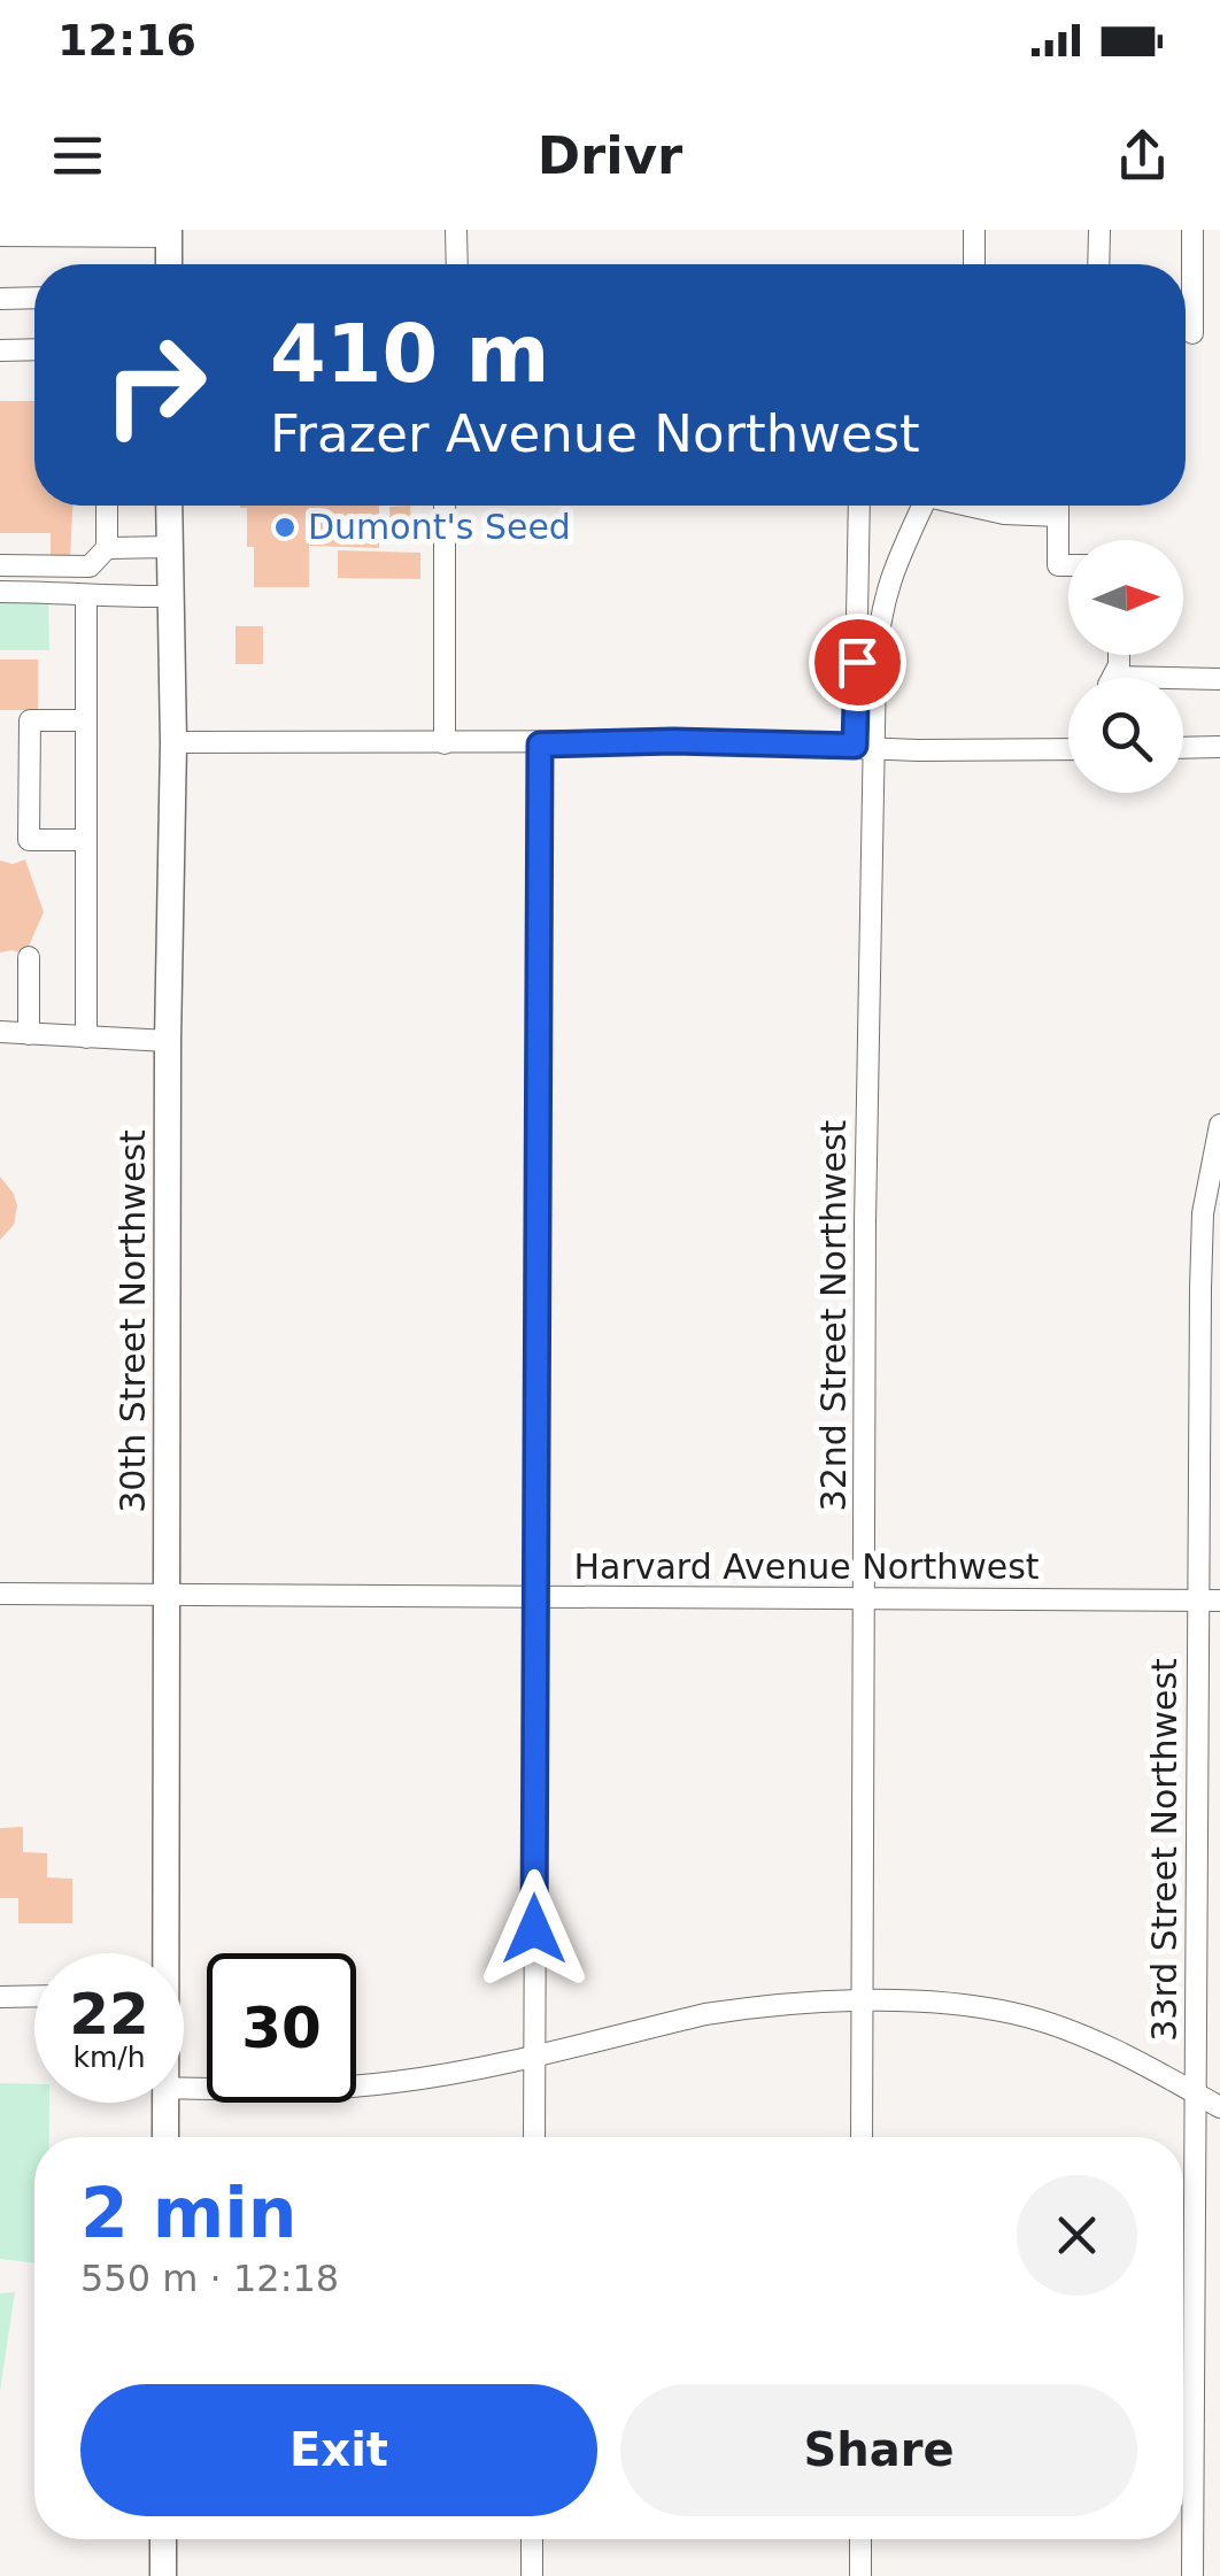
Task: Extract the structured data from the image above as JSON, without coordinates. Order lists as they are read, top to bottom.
{
  "streets": {
    "main road": ["30th Street Northwest"],
    "street": ["32nd Street Northwest", "Harvard Avenue Northwest", "33rd Street Northwest"]
  },
  "crossings": [
    ["32nd Street Northwest", "Harvard Avenue Northwest"],
    ["30th Street Northwest", "Harvard Avenue Northwest"],
    ["Harvard Avenue Northwest", "33rd Street Northwest"]
  ],
  "places": ["Dumont's Seed"],
  "north": "right",
  "page": {
    "status": "12:16",
    "header": "Drivr",
    "turn": ["410 m", "Frazer Avenue Northwest"],
    "speed": "22 km/h",
    "limit": "30",
    "heading": ["2 min", "550 m · 12:18"],
    "buttons": ["Exit", "Share"]
  }
}
